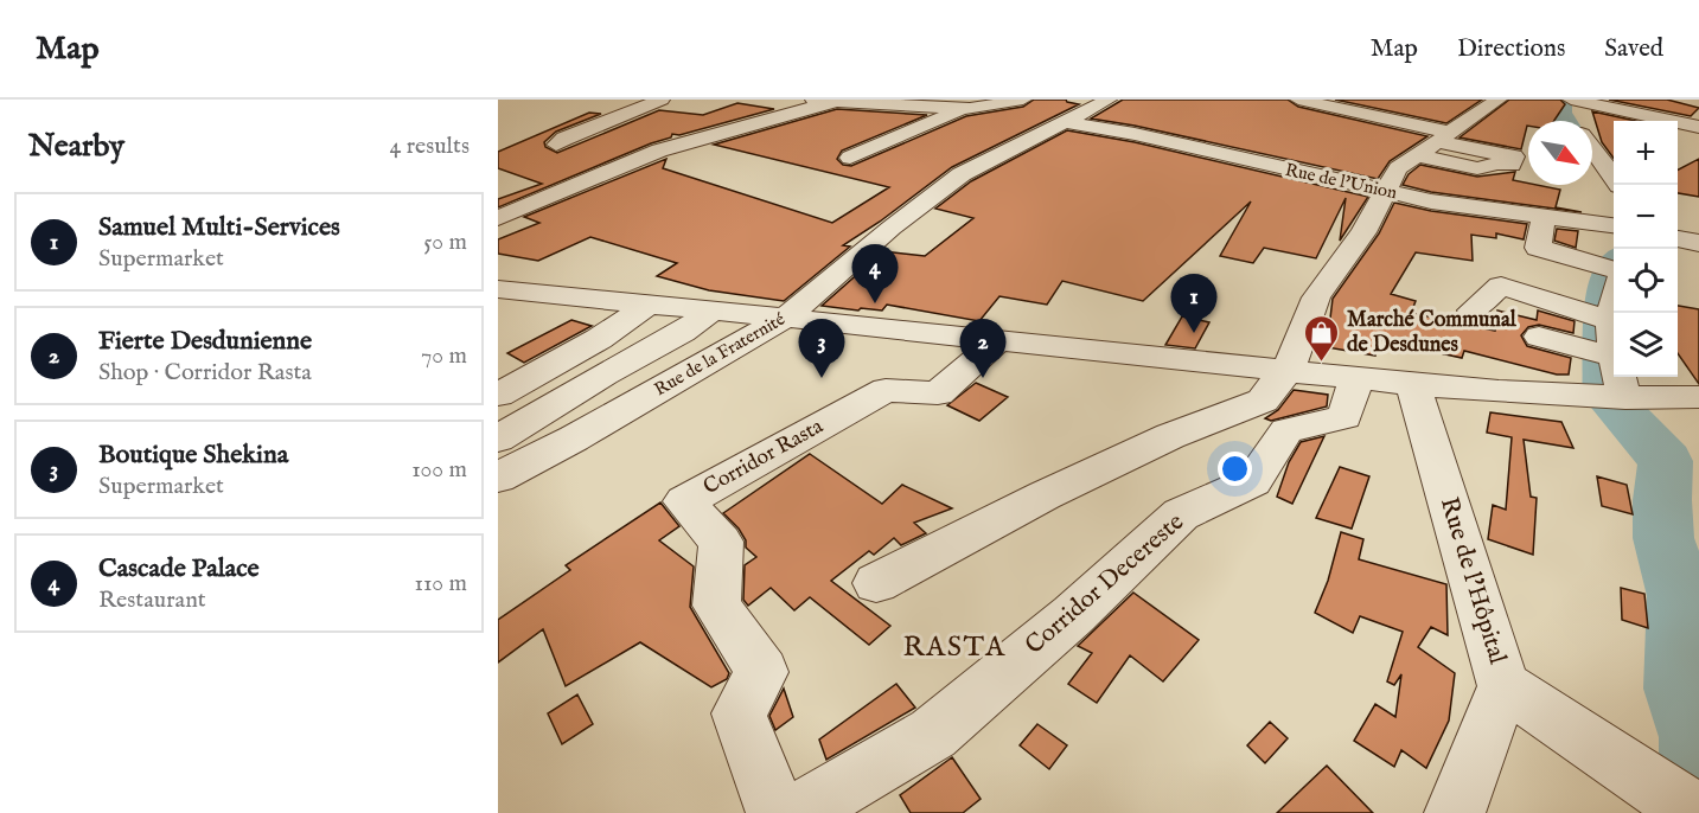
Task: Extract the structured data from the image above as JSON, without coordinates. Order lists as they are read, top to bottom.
{
  "streets": {
    "street": [
      "Rue de l'Union",
      "Rue de la Fraternité",
      "Corridor Rasta",
      "Rue de l'Hôpital",
      "Corridor Decereste"
    ]
  },
  "crossings": [
    ["Rue de l'Union", "Rue de la Fraternité"]
  ],
  "districts": ["RASTA"],
  "places": {
    "shop": ["Marché Communal de Desdunes"]
  },
  "north": "bottom right",
  "page": {
    "header": "Map",
    "nav": ["Map", "Directions", "Saved"],
    "heading": ["Nearby", "4 results"],
    "map_buttons": ["+", "−"],
    "list": [
      {
        "mark": "1",
        "name": "Samuel Multi-Services",
        "note": "Supermarket",
        "value": "50 m"
      },
      {
        "mark": "2",
        "name": "Fierte Desdunienne",
        "note": "Shop · Corridor Rasta",
        "value": "70 m"
      },
      {
        "mark": "3",
        "name": "Boutique Shekina",
        "note": "Supermarket",
        "value": "100 m"
      },
      {
        "mark": "4",
        "name": "Cascade Palace",
        "note": "Restaurant",
        "value": "110 m"
      }
    ],
    "pins": [
      "4",
      "1",
      "2",
      "3"
    ]
  }
}
